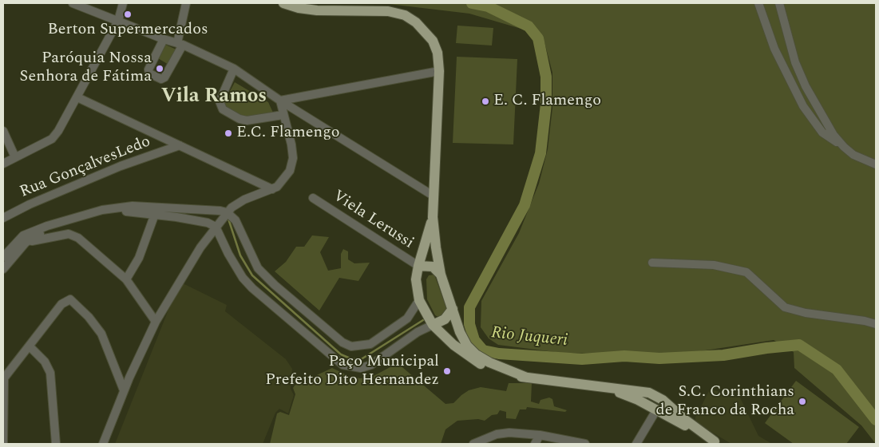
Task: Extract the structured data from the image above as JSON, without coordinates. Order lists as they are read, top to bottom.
{
  "streets": {
    "street": ["Rua GonçalvesLedo", "Viela Lerussi"]
  },
  "districts": ["Vila Ramos"],
  "water": ["Rio Juqueri"],
  "places": [
    "Berton Supermercados",
    "Paróquia Nossa Senhora de Fátima",
    "E. C. Flamengo",
    "E.C. Flamengo",
    "Paço Municipal Prefeito Dito Hernandez",
    "S.C. Corinthians de Franco da Rocha"
  ]
}
